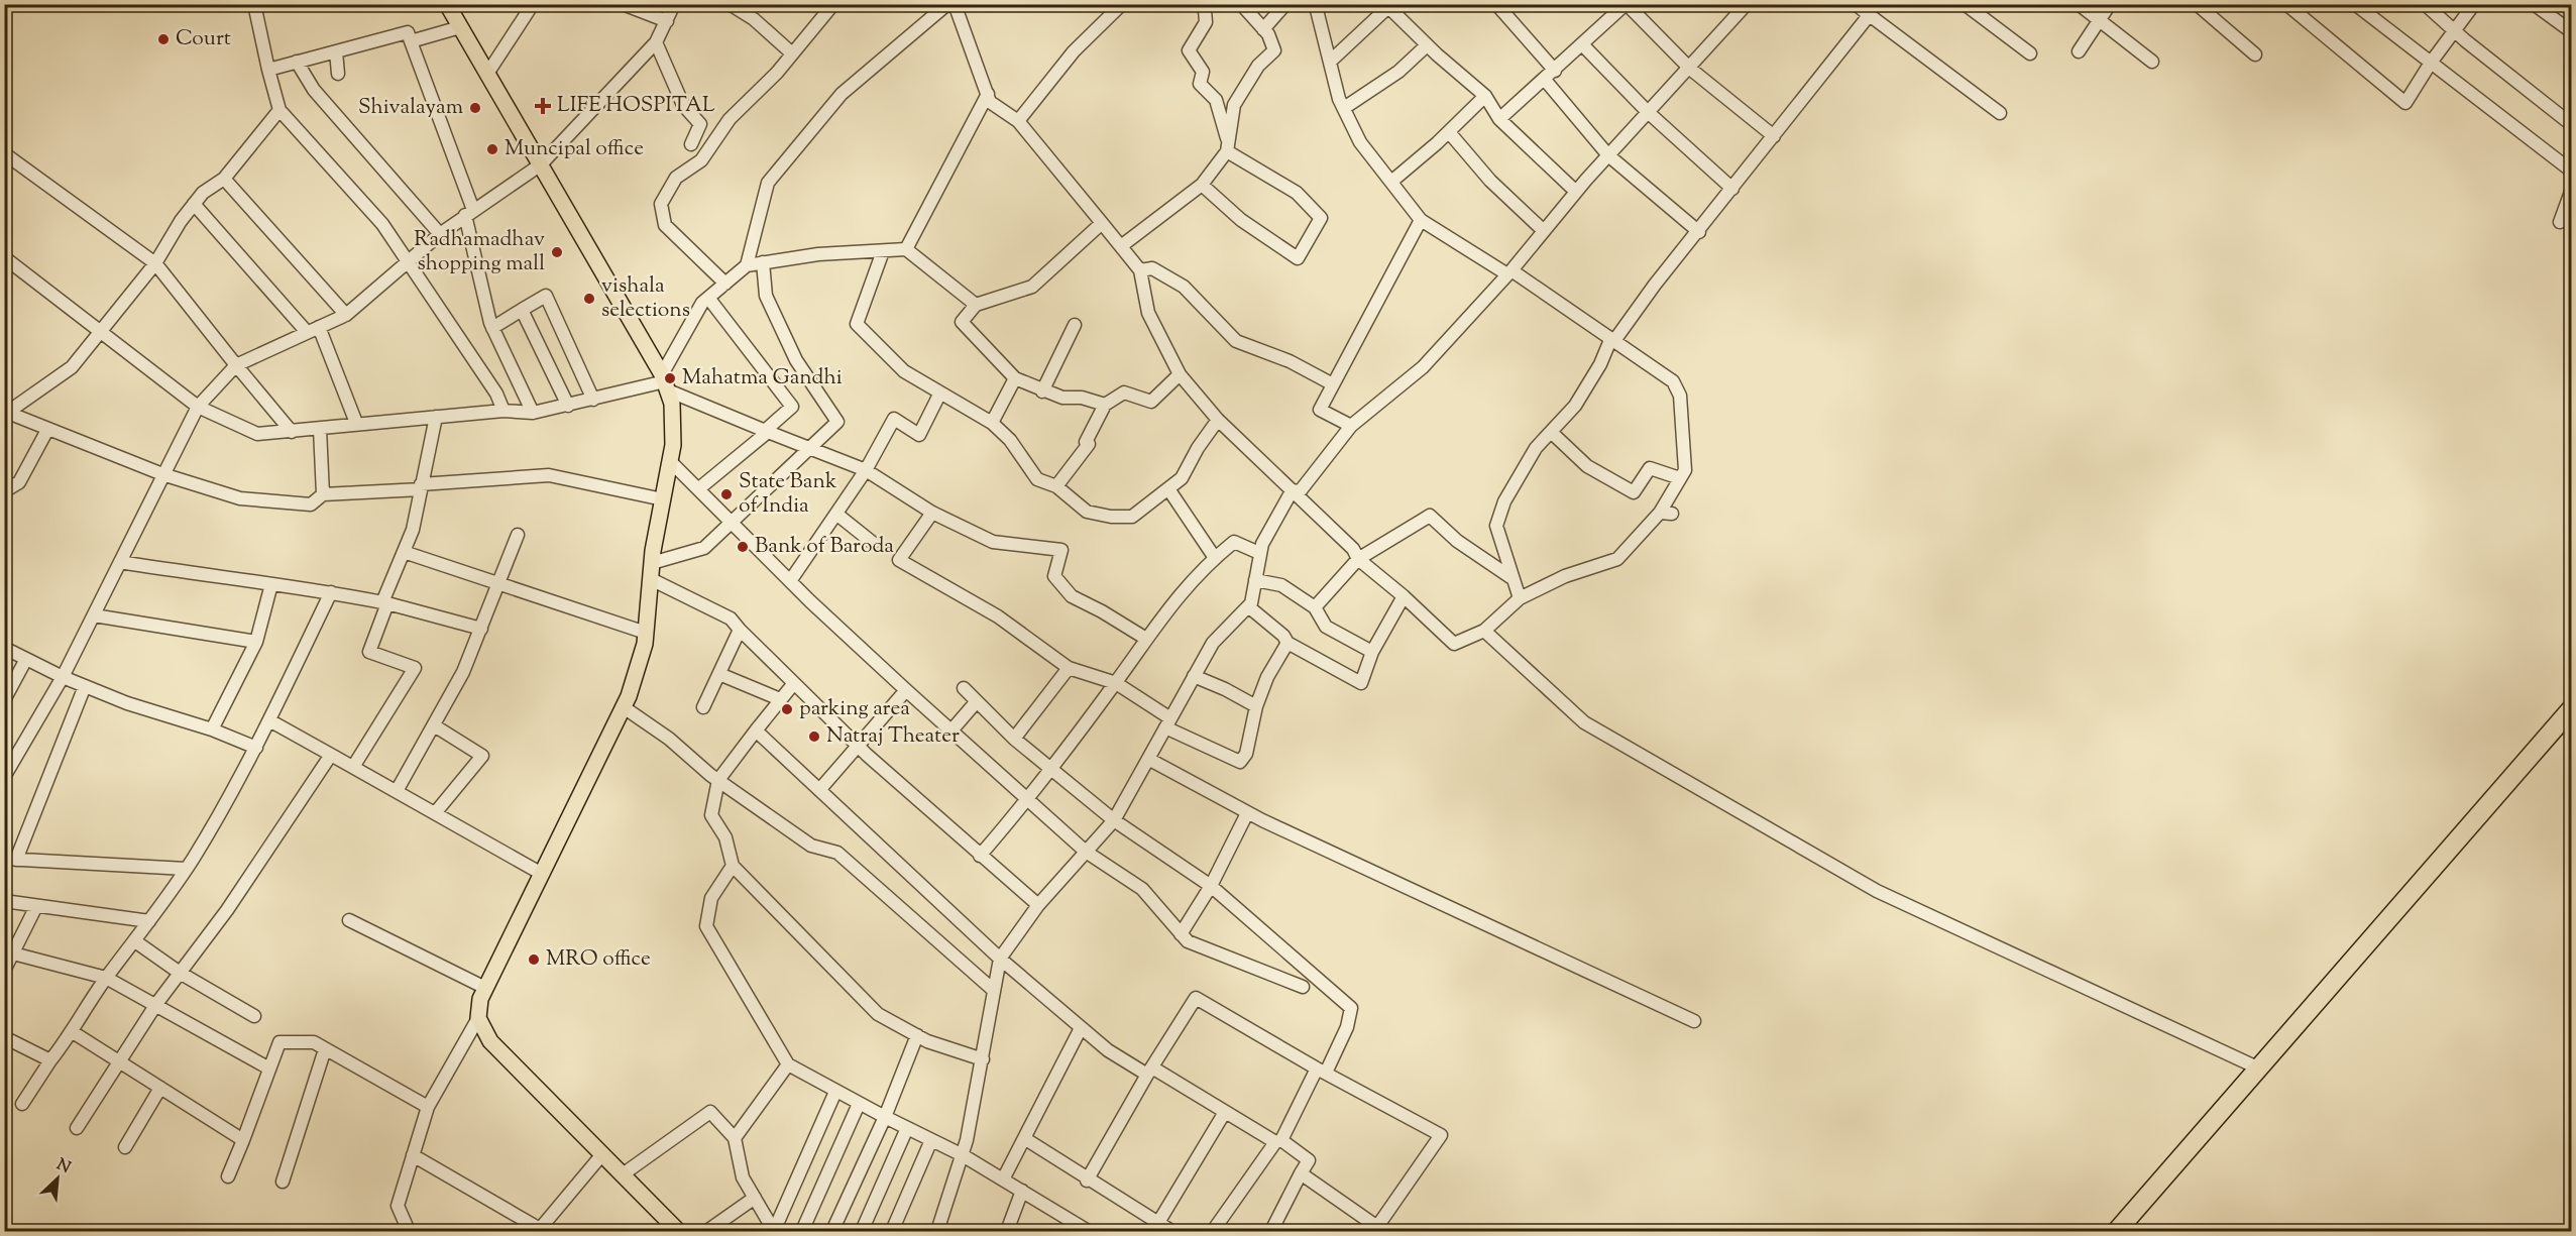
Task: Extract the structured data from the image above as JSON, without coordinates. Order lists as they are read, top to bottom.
{
  "places": {
    "other": [
      "Court",
      "Shivalayam",
      "Muncipal office",
      "Radhamadhav shopping mall",
      "vishala selections",
      "Mahatma Gandhi",
      "State Bank of India",
      "Bank of Baroda",
      "parking area",
      "Natraj Theater",
      "MRO office"
    ],
    "health": ["LIFE HOSPITAL"]
  },
  "north": "top right"
}
